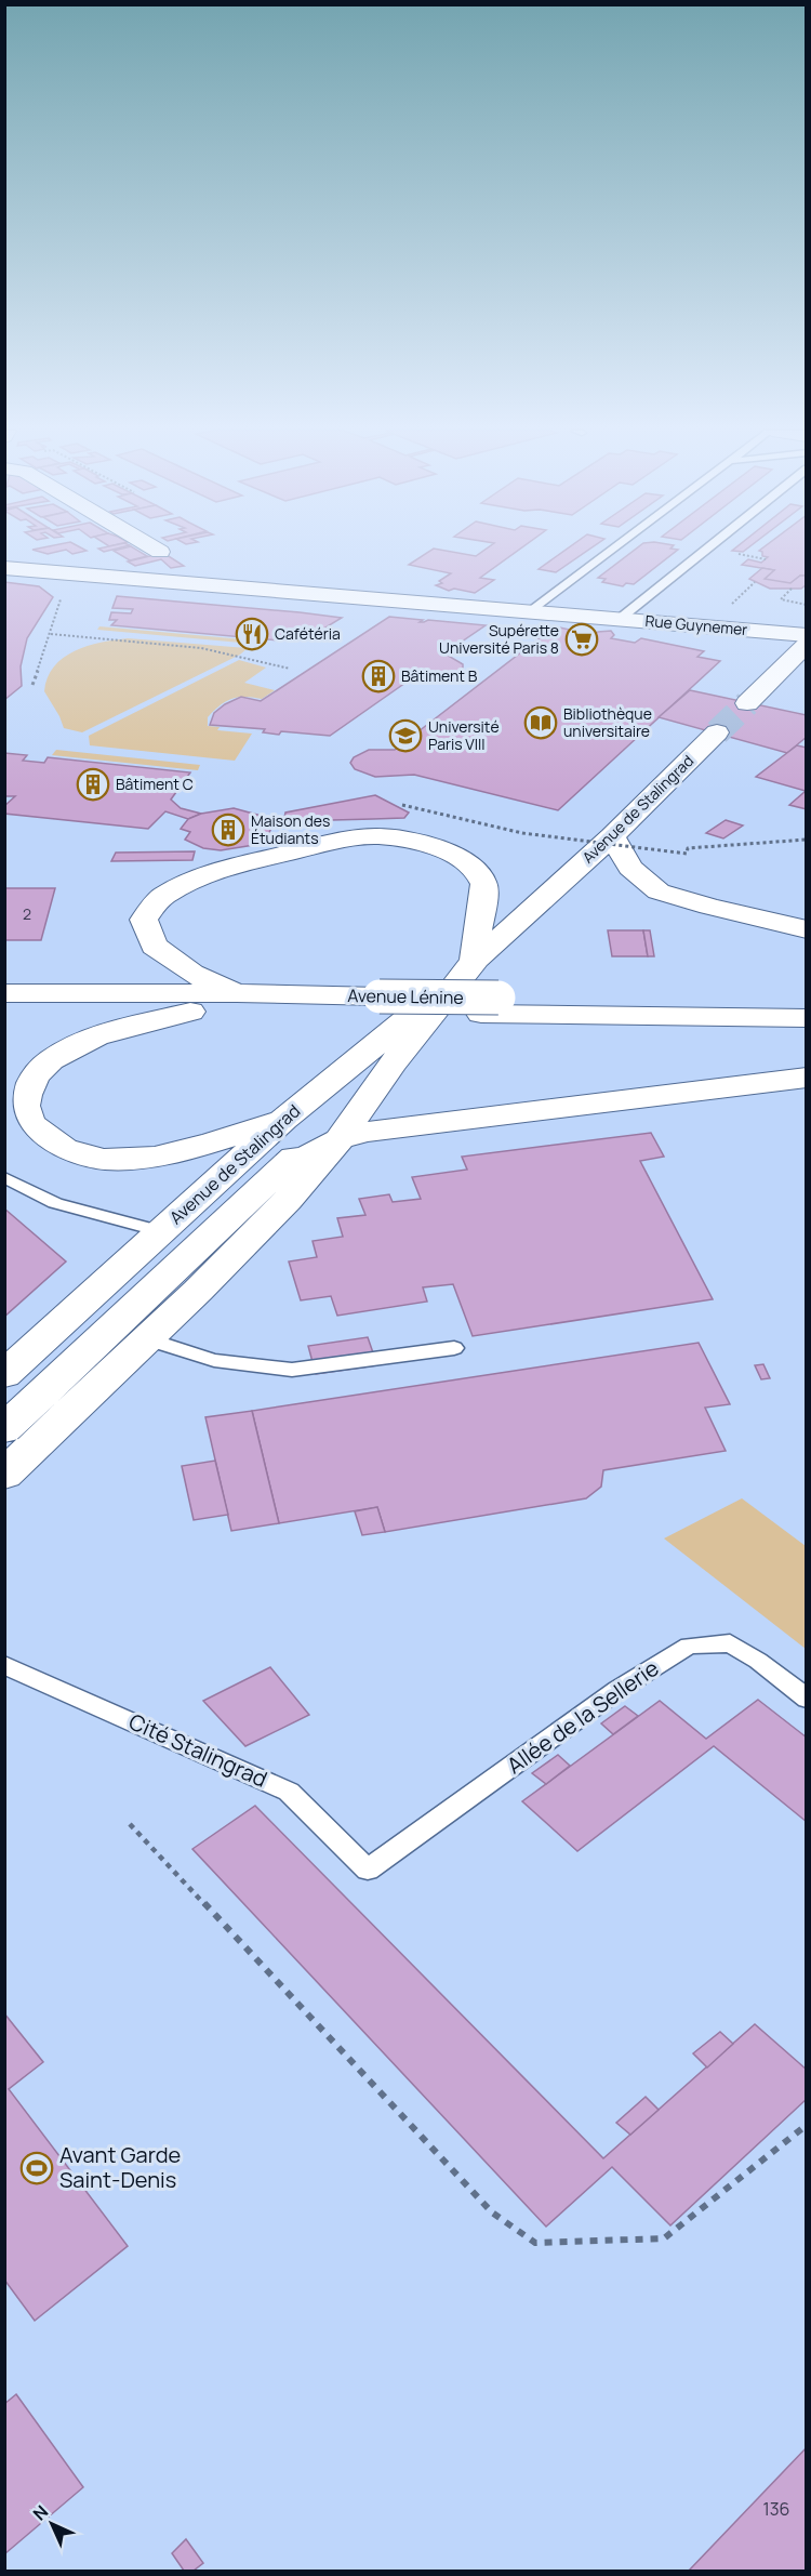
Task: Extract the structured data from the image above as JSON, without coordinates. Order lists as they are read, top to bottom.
{
  "streets": {
    "main road": ["Rue Guynemer", "Avenue de Stalingrad", "Avenue Lénine"],
    "lane": ["Allée de la Sellerie", "Cité Stalingrad"]
  },
  "crossings": [
    ["Allée de la Sellerie", "Cité Stalingrad"]
  ],
  "places": {
    "restaurant": ["Cafétéria"],
    "supermarket": ["Supérette Université Paris 8"],
    "building": ["Bâtiment B", "Bâtiment C", "Maison des Étudiants"],
    "library": ["Bibliothèque universitaire"],
    "school or university": ["Université Paris VIII"],
    "sports": ["Avant Garde Saint-Denis"]
  },
  "house_numbers": ["2", "136"],
  "north": "top left"
}
